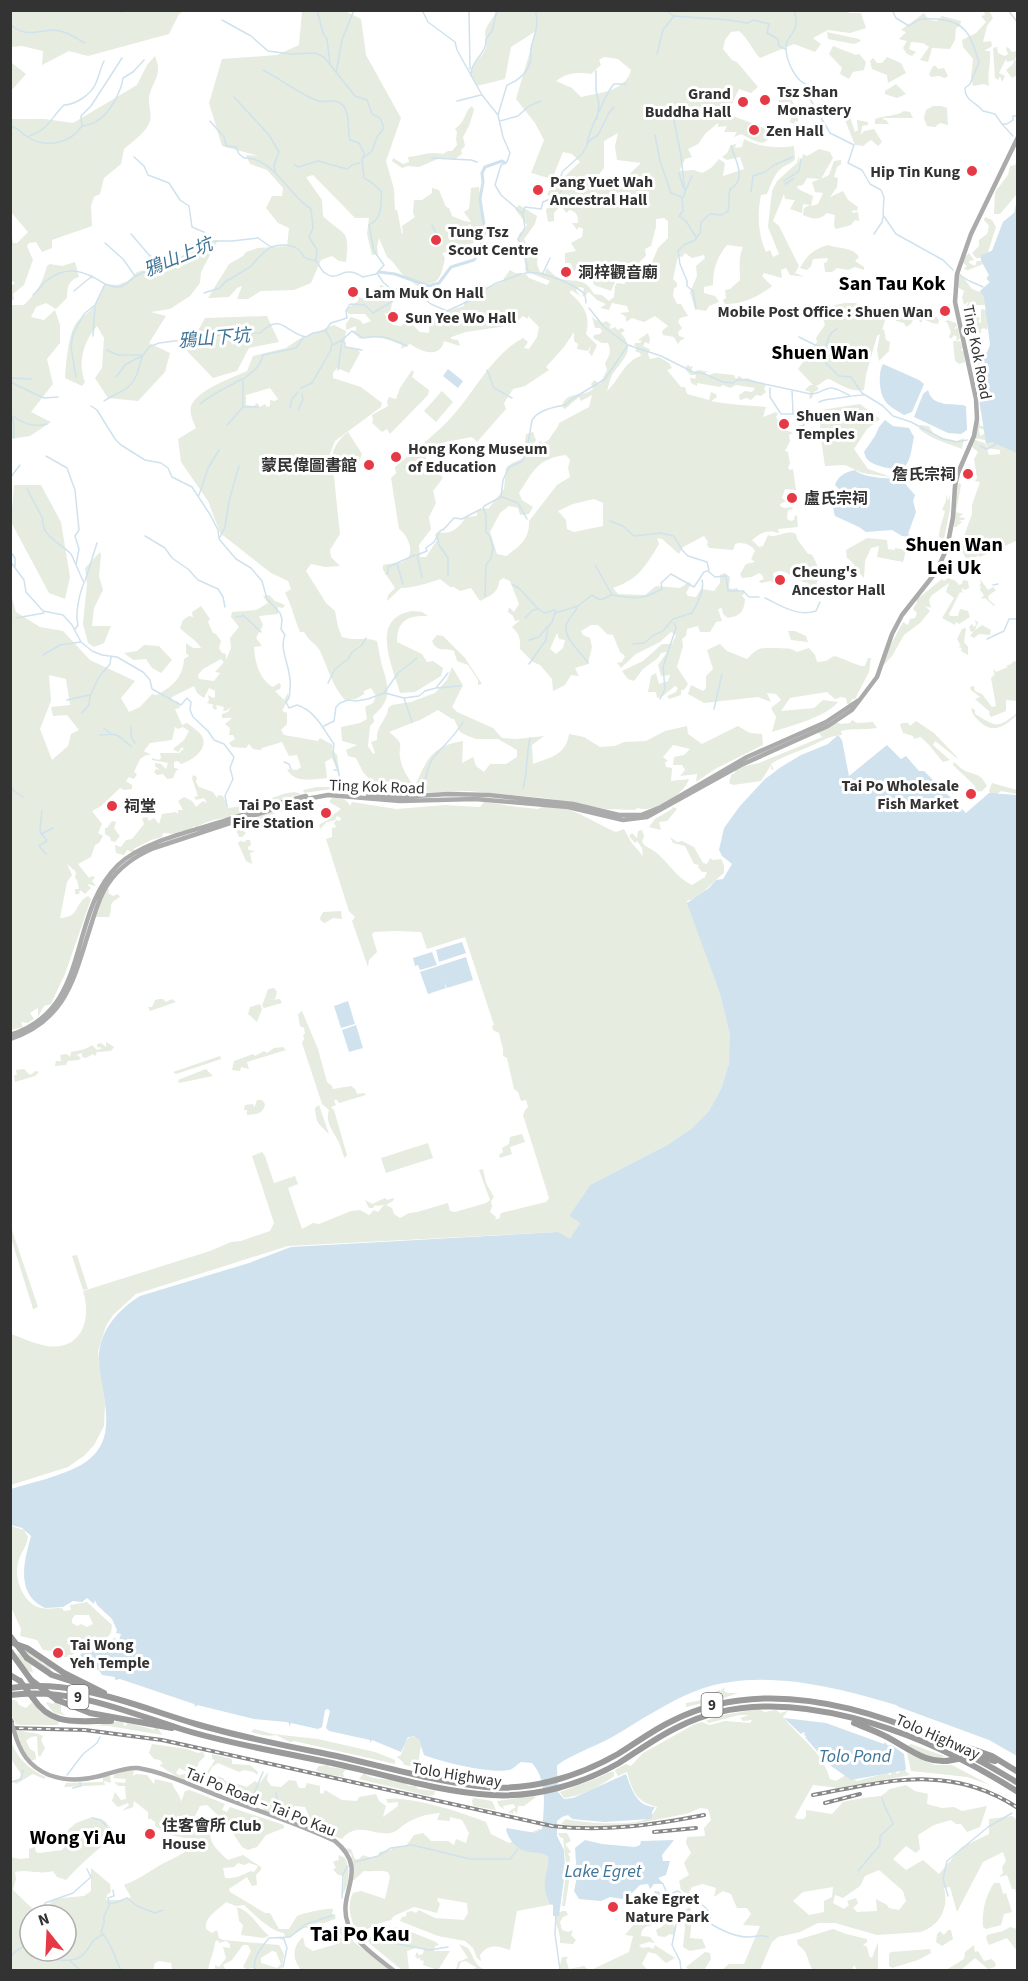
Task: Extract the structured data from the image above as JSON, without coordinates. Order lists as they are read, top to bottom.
{
  "streets": {
    "highway": ["9", "Tolo Highway"],
    "main road": ["Ting Kok Road", "Tai Po Road – Tai Po Kau"]
  },
  "districts": [
    "San Tau Kok",
    "Shuen Wan",
    "Shuen Wan Lei Uk",
    "Wong Yi Au",
    "Tai Po Kau"
  ],
  "water": [
    "鴉山上坑",
    "鴉山下坑",
    "Tolo Pond",
    "Lake Egret"
  ],
  "places": [
    "Tsz Shan Monastery",
    "Grand Buddha Hall",
    "Zen Hall",
    "Hip Tin Kung",
    "Pang Yuet Wah Ancestral Hall",
    "Tung Tsz Scout Centre",
    "洞梓觀音廟",
    "Lam Muk On Hall",
    "Mobile Post Office : Shuen Wan",
    "Sun Yee Wo Hall",
    "Shuen Wan Temples",
    "Hong Kong Museum of Education",
    "蒙民偉圖書館",
    "詹氏宗祠",
    "盧氏宗祠",
    "Cheung's Ancestor Hall",
    "Tai Po Wholesale Fish Market",
    "祠堂",
    "Tai Po East Fire Station",
    "Tai Wong Yeh Temple",
    "住客會所 Club House",
    "Lake Egret Nature Park"
  ],
  "north": "top"
}
